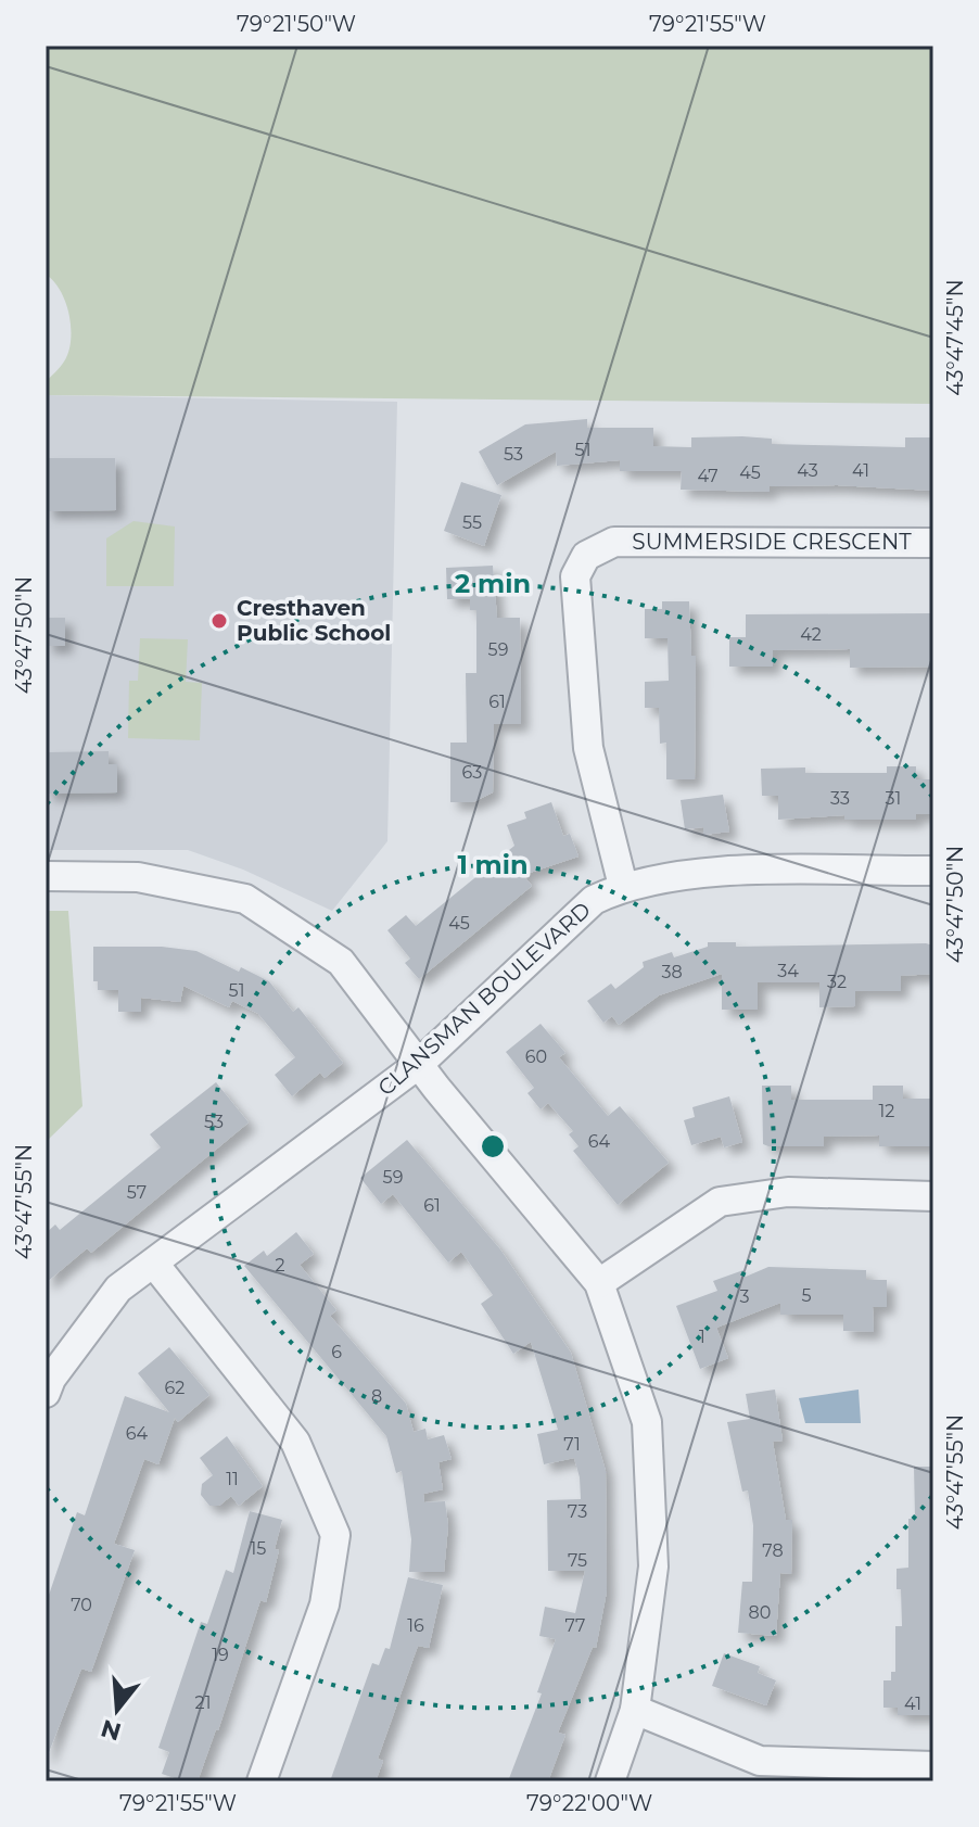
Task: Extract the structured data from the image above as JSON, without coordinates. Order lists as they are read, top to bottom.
{
  "streets": {
    "street": ["SUMMERSIDE CRESCENT", "CLANSMAN BOULEVARD"]
  },
  "crossings": [
    ["SUMMERSIDE CRESCENT", "CLANSMAN BOULEVARD"]
  ],
  "places": ["Cresthaven Public School"],
  "house_numbers": [
    "51",
    "53",
    "43",
    "41",
    "45",
    "47",
    "55",
    "42",
    "59",
    "61",
    "63",
    "33",
    "31",
    "45",
    "34",
    "38",
    "32",
    "51",
    "60",
    "12",
    "53",
    "64",
    "59",
    "57",
    "61",
    "2",
    "5",
    "3",
    "1",
    "6",
    "62",
    "8",
    "64",
    "71",
    "11",
    "73",
    "15",
    "78",
    "75",
    "70",
    "80",
    "16",
    "77",
    "19",
    "21",
    "41"
  ],
  "north": "bottom",
  "coordinates": [
    "79°21'50\"W",
    "79°21'55\"W",
    "43°47'45\"N",
    "43°47'50\"N",
    "43°47'55\"N",
    "79°22'00\"W"
  ],
  "rings": ["2 min", "1 min"]
}
